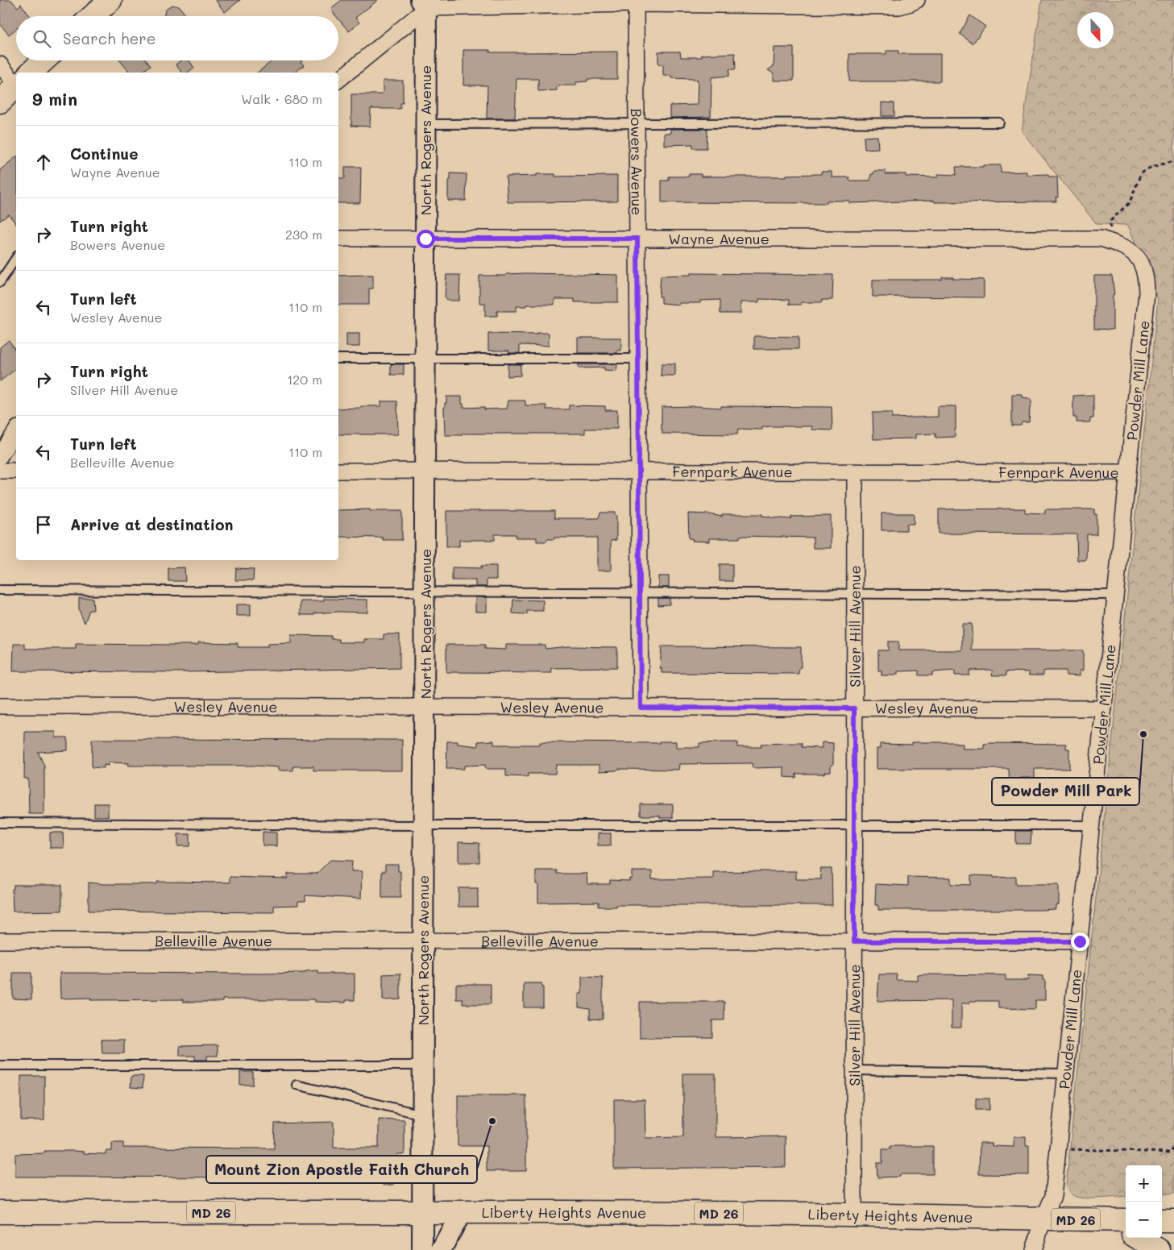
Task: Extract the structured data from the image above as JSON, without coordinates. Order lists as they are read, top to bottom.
{
  "streets": {
    "main road": ["MD 26", "Liberty Heights Avenue"],
    "street": [
      "North Rogers Avenue",
      "Bowers Avenue",
      "Wayne Avenue",
      "Powder Mill Lane",
      "Fernpark Avenue",
      "Silver Hill Avenue",
      "Wesley Avenue",
      "Belleville Avenue"
    ]
  },
  "crossings": [
    ["North Rogers Avenue", "Wayne Avenue"],
    ["North Rogers Avenue", "Fernpark Avenue"],
    ["North Rogers Avenue", "Wesley Avenue"],
    ["North Rogers Avenue", "Belleville Avenue"],
    ["North Rogers Avenue", "Liberty Heights Avenue"],
    ["Bowers Avenue", "Wayne Avenue"],
    ["Bowers Avenue", "Fernpark Avenue"],
    ["Bowers Avenue", "Wesley Avenue"],
    ["Wayne Avenue", "Powder Mill Lane"],
    ["Powder Mill Lane", "Fernpark Avenue"],
    ["Powder Mill Lane", "Wesley Avenue"],
    ["Powder Mill Lane", "Belleville Avenue"],
    ["Powder Mill Lane", "Liberty Heights Avenue"],
    ["Fernpark Avenue", "Silver Hill Avenue"],
    ["Silver Hill Avenue", "Wesley Avenue"],
    ["Silver Hill Avenue", "Belleville Avenue"],
    ["Silver Hill Avenue", "Liberty Heights Avenue"]
  ],
  "places": ["Powder Mill Park", "Mount Zion Apostle Faith Church"],
  "north": "bottom",
  "page": {
    "search": "Search here",
    "heading": ["9 min", "Walk · 680 m"],
    "list": [
      ["Continue", "Wayne Avenue", "110 m"],
      ["Turn right", "Bowers Avenue", "230 m"],
      ["Turn left", "Wesley Avenue", "110 m"],
      ["Turn right", "Silver Hill Avenue", "120 m"],
      ["Turn left", "Belleville Avenue", "110 m"],
      "Arrive at destination"
    ],
    "map_buttons": ["+", "−"]
  }
}
